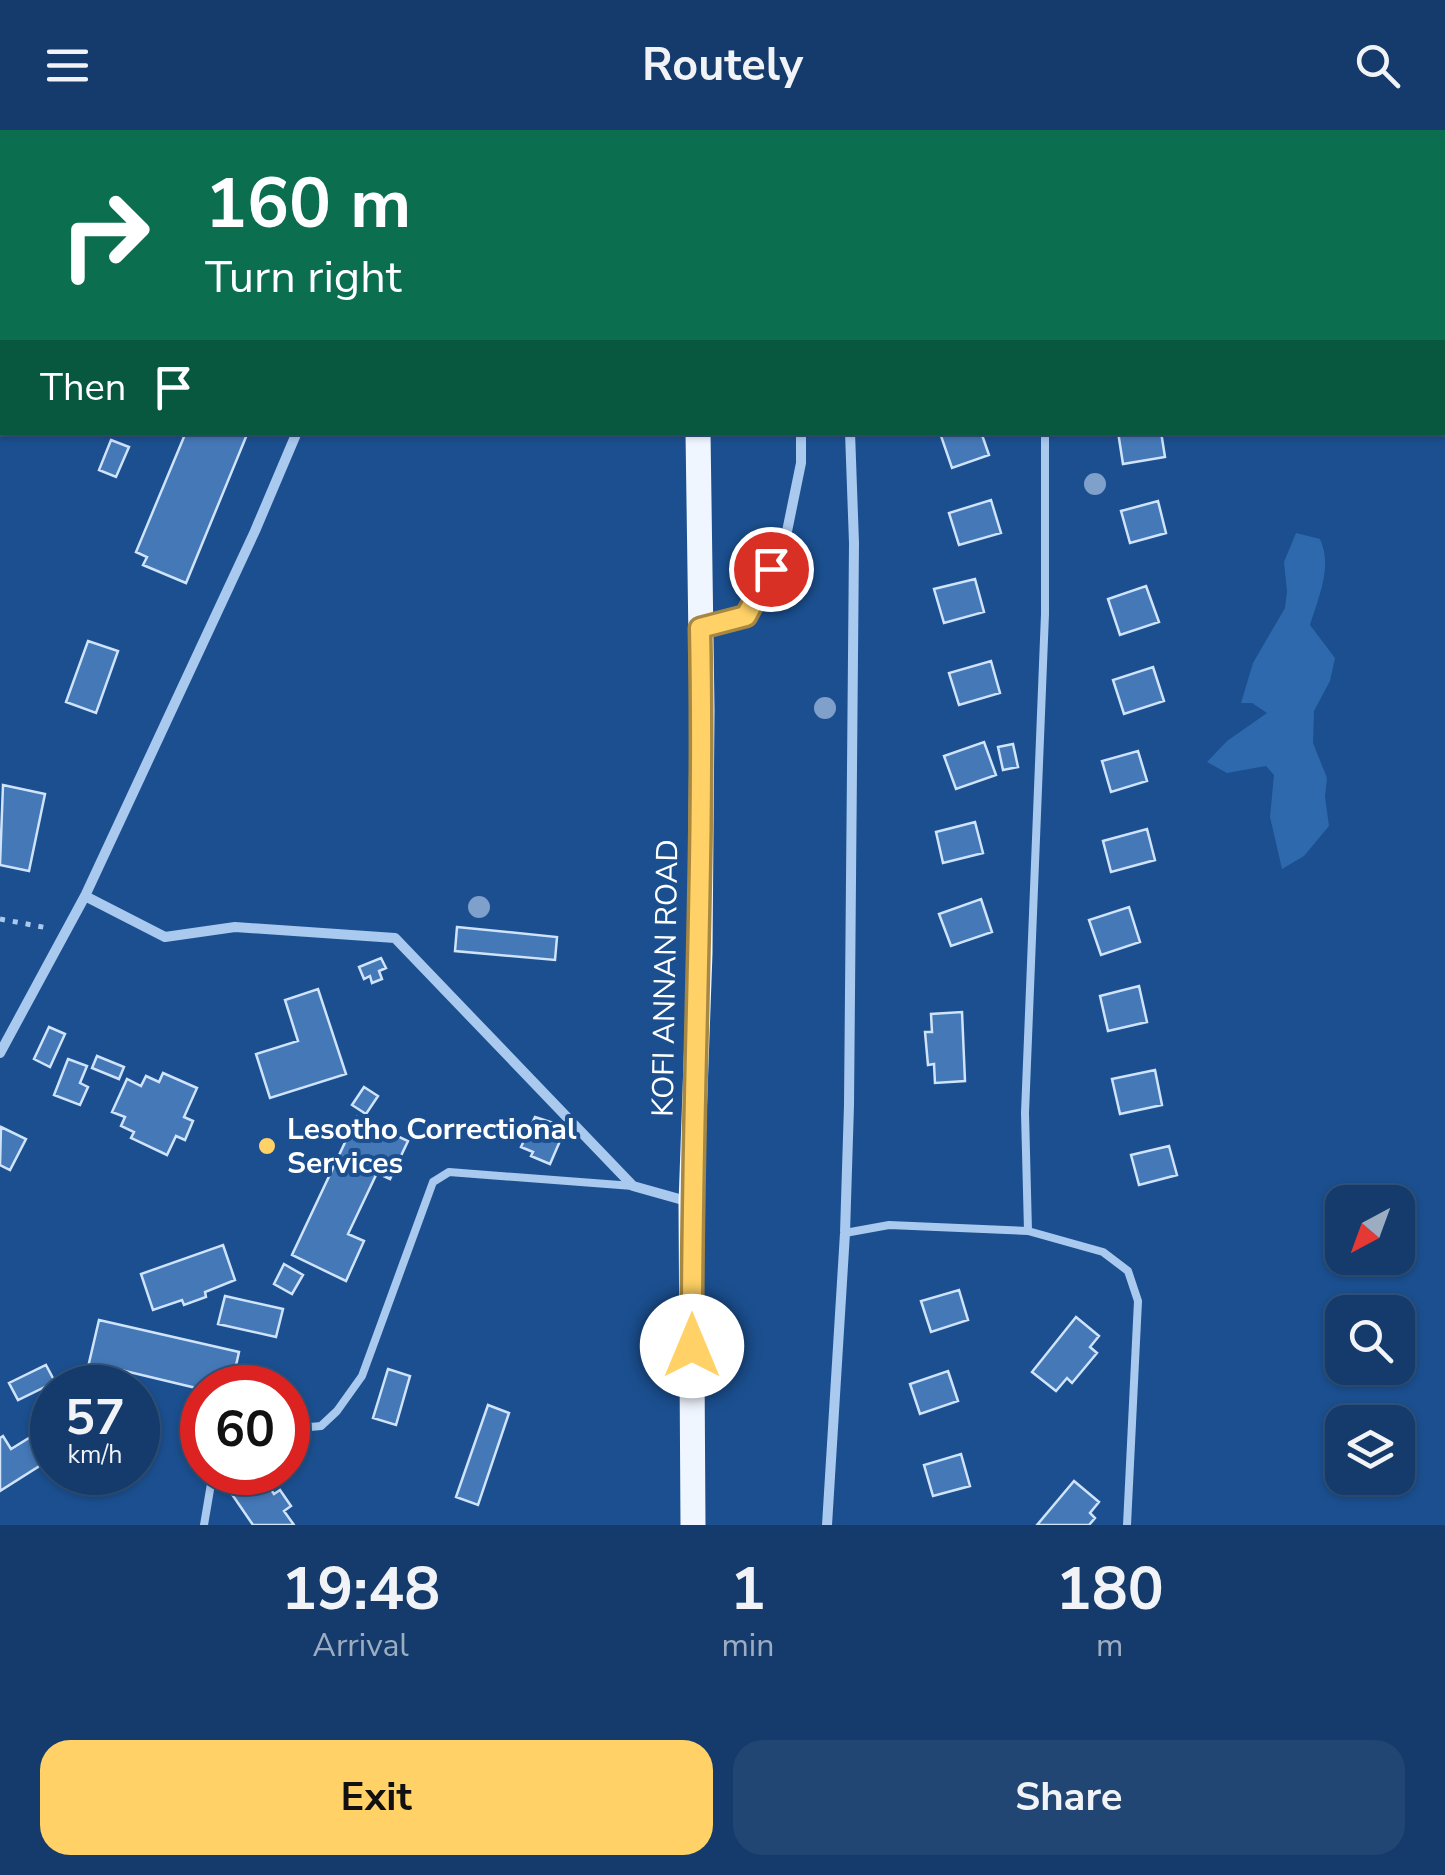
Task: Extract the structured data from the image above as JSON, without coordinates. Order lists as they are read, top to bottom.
{
  "streets": {
    "main road": ["KOFI ANNAN ROAD"]
  },
  "places": ["Lesotho Correctional Services"],
  "north": "bottom left",
  "page": {
    "header": "Routely",
    "turn": ["160 m", "Turn right"],
    "then": "Then",
    "speed": "57 km/h",
    "limit": "60",
    "eta": [
      "19:48",
      "Arrival",
      "1",
      "min",
      "180",
      "m"
    ],
    "buttons": ["Exit", "Share"]
  }
}
